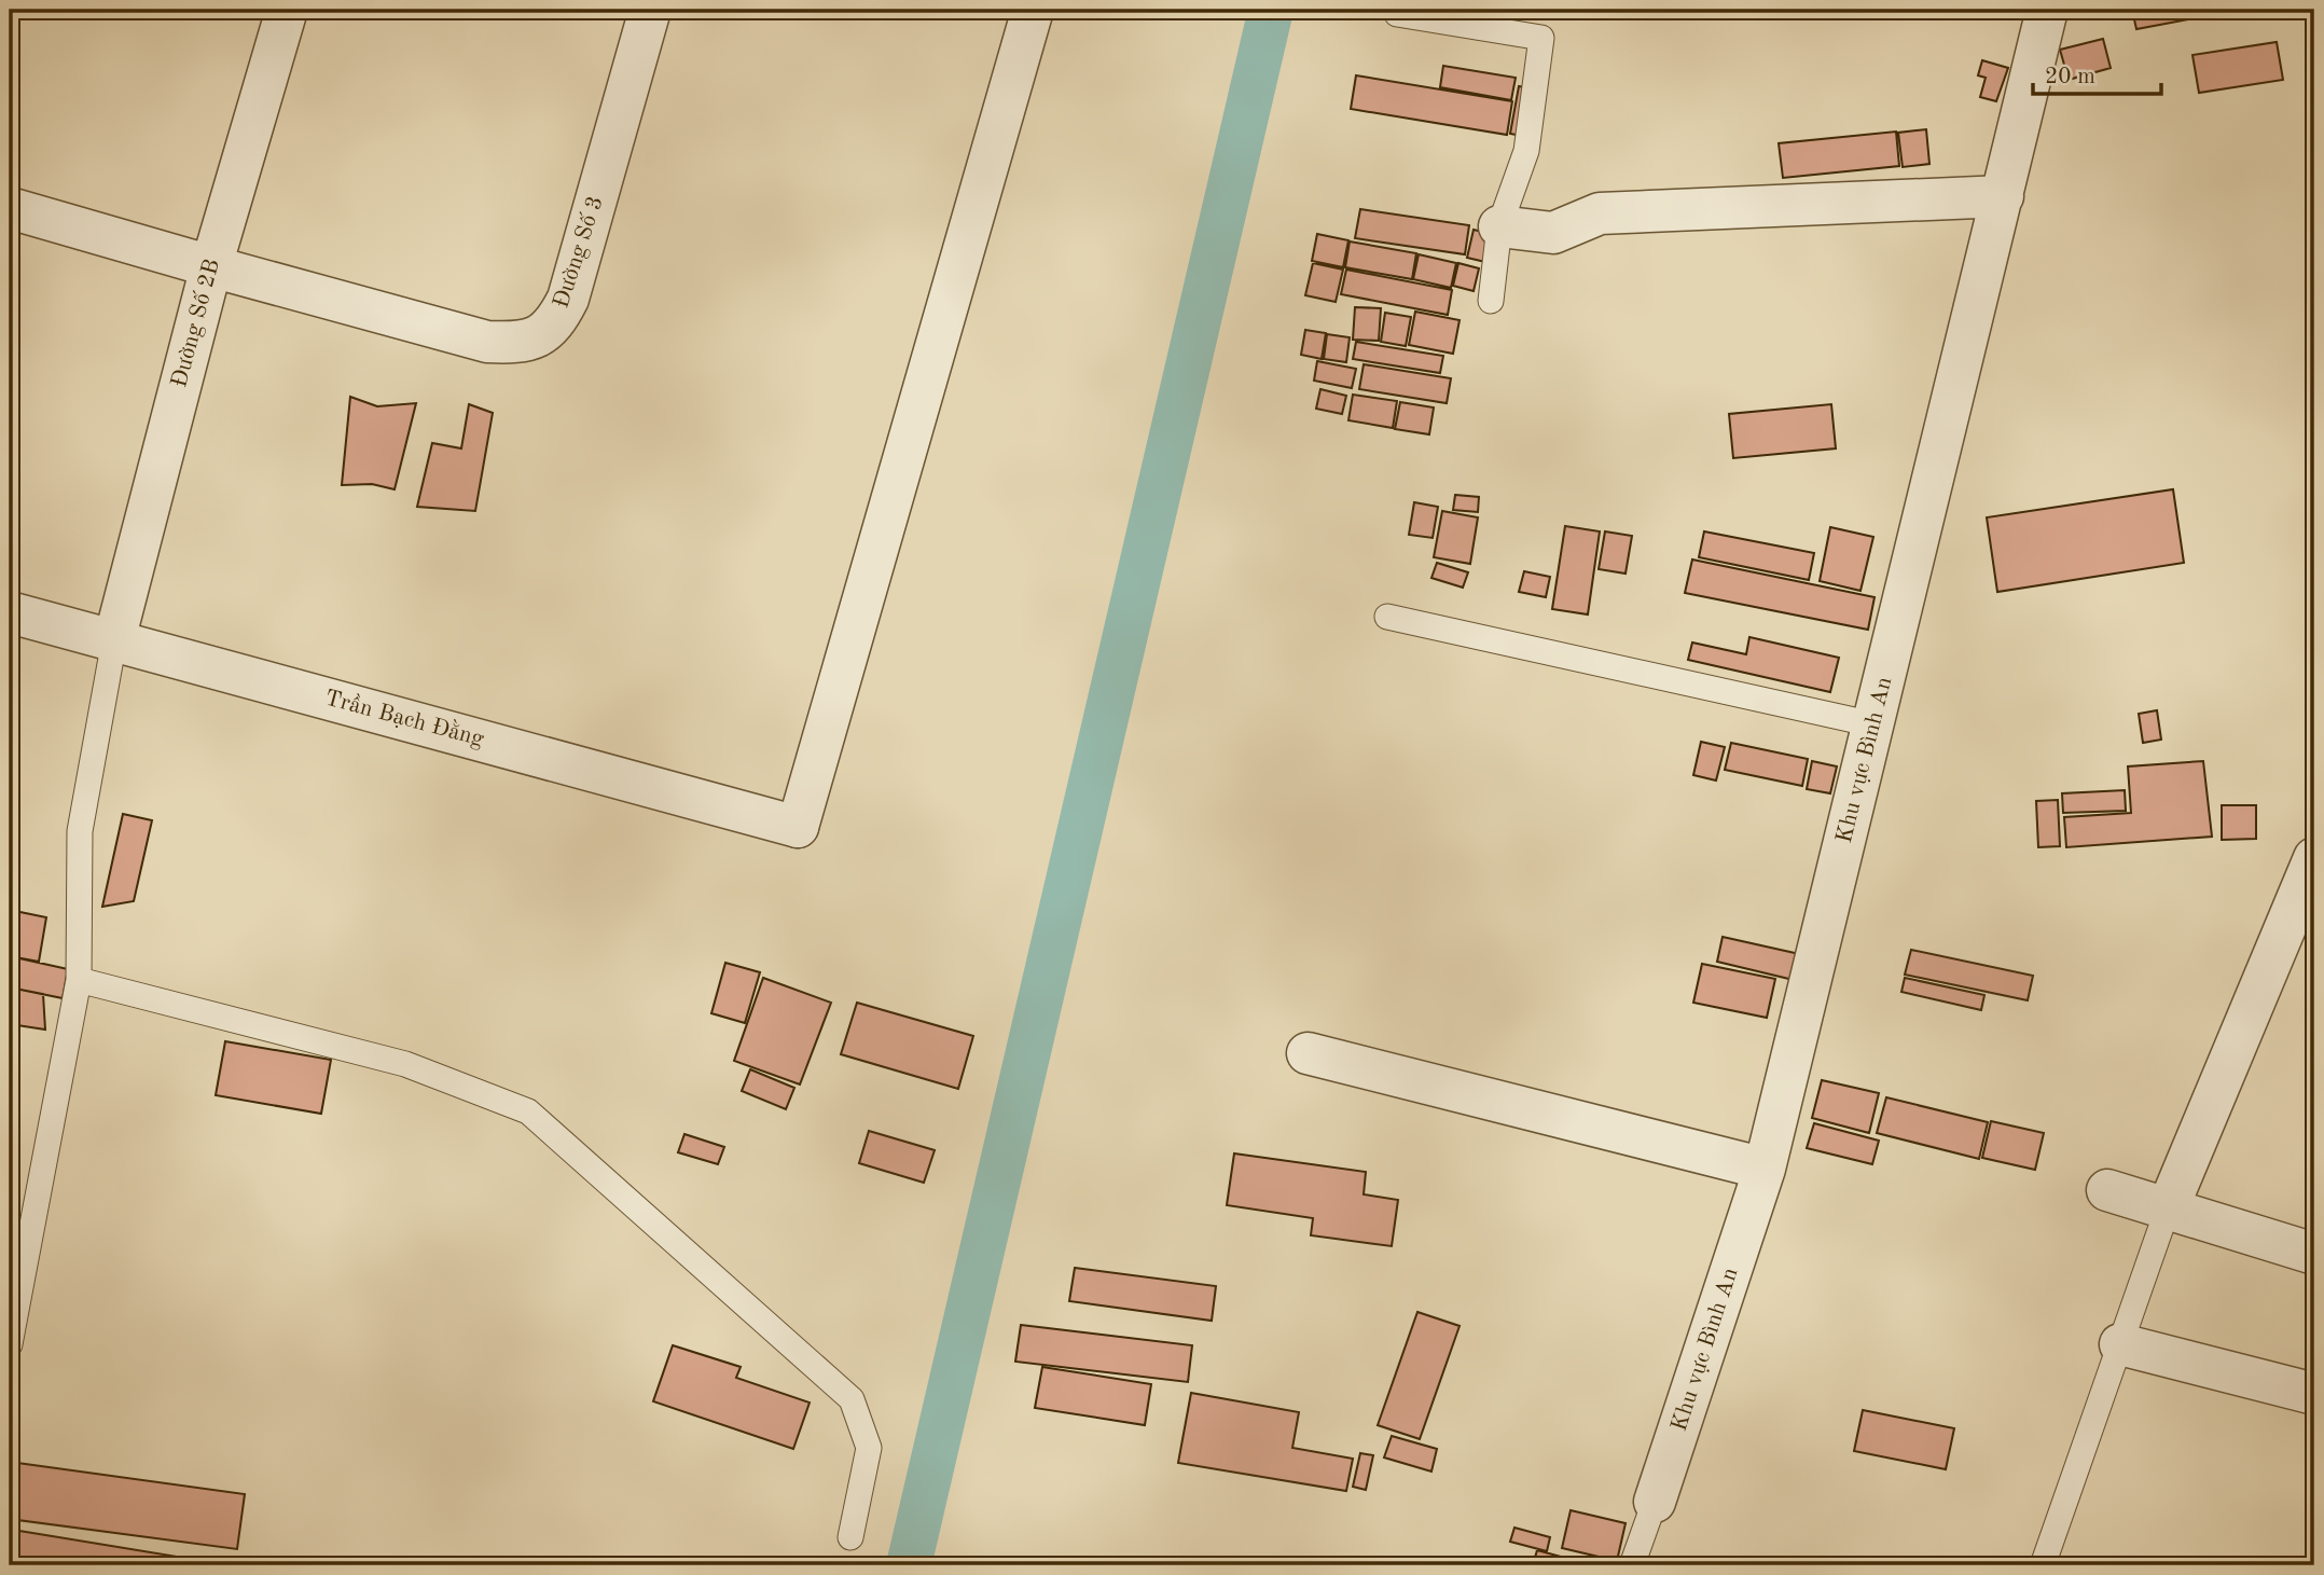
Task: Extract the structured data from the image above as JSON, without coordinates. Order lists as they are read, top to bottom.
{
  "streets": {
    "street": [
      "Đường Số 3",
      "Đường Số 2B",
      "Trần Bạch Đằng",
      "Khu vực Bình An"
    ]
  },
  "crossings": [
    ["Đường Số 3", "Đường Số 2B"],
    ["Đường Số 2B", "Trần Bạch Đằng"]
  ],
  "scale_bar": "20 m"
}
